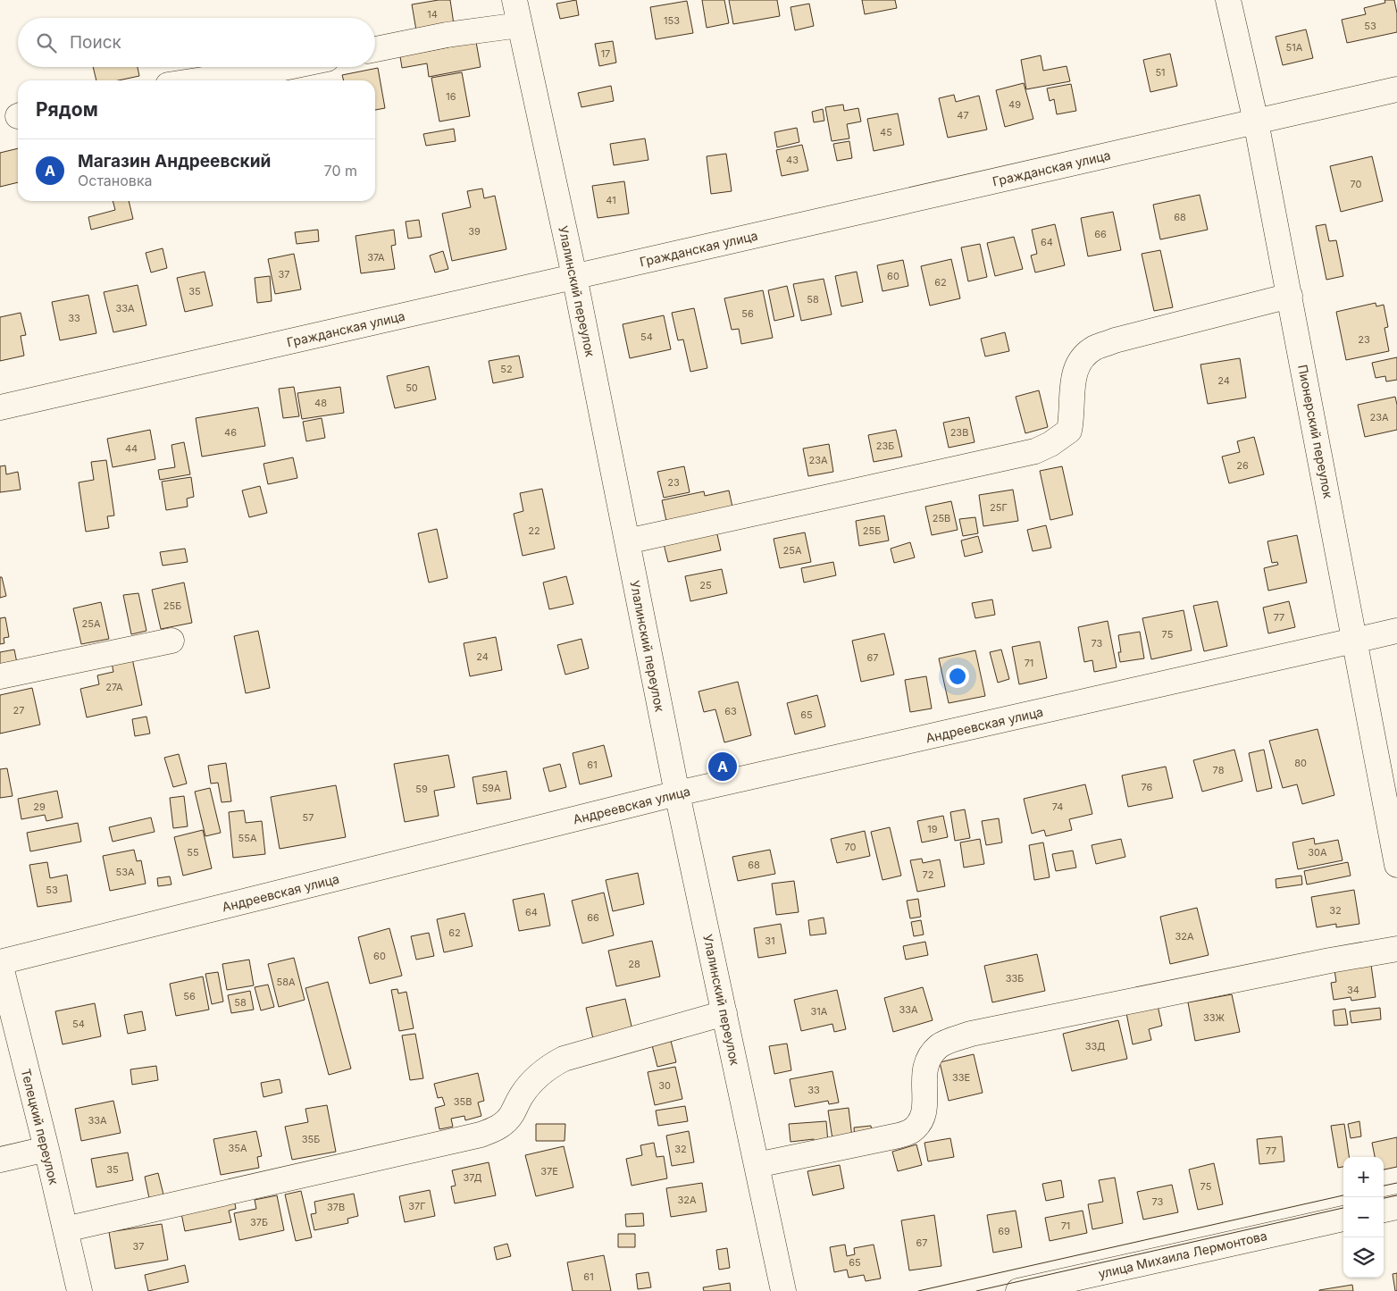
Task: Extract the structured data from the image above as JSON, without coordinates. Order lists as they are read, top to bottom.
{
  "streets": {
    "street": [
      "Гражданская улица",
      "Улалинский переулок",
      "Пионерский переулок",
      "Андреевская улица",
      "Телецкий переулок",
      "улица Михаила Лермонтова"
    ]
  },
  "crossings": [
    ["Гражданская улица", "Улалинский переулок"],
    ["Гражданская улица", "Пионерский переулок"],
    ["Улалинский переулок", "Андреевская улица"],
    ["Пионерский переулок", "Андреевская улица"],
    ["Андреевская улица", "Телецкий переулок"]
  ],
  "house_numbers": [
    "14",
    "15З",
    "53",
    "51А",
    "17",
    "51",
    "16",
    "49",
    "47",
    "45",
    "43",
    "70",
    "41",
    "68",
    "39",
    "66",
    "64",
    "37А",
    "37",
    "60",
    "62",
    "35",
    "58",
    "33А",
    "56",
    "33",
    "54",
    "23",
    "52",
    "24",
    "50",
    "48",
    "23А",
    "46",
    "23В",
    "23Б",
    "44",
    "23А",
    "26",
    "23",
    "25Г",
    "25В",
    "22",
    "25Б",
    "25А",
    "25",
    "25Б",
    "77",
    "25А",
    "75",
    "73",
    "24",
    "67",
    "71",
    "27А",
    "27",
    "63",
    "65",
    "80",
    "61",
    "78",
    "76",
    "59А",
    "59",
    "29",
    "74",
    "57",
    "19",
    "55А",
    "70",
    "55",
    "30А",
    "68",
    "53А",
    "72",
    "53",
    "32",
    "64",
    "66",
    "62",
    "32А",
    "31",
    "60",
    "28",
    "33Б",
    "58А",
    "34",
    "56",
    "58",
    "33А",
    "31А",
    "33Ж",
    "54",
    "33Д",
    "33Е",
    "30",
    "33",
    "35В",
    "33А",
    "35Б",
    "35А",
    "32",
    "77",
    "35",
    "37Е",
    "37Д",
    "75",
    "32А",
    "73",
    "37Г",
    "37В",
    "37Б",
    "71",
    "69",
    "67",
    "37",
    "65",
    "61"
  ],
  "page": {
    "search": "Поиск",
    "heading": "Рядом",
    "list": [
      {
        "mark": "A",
        "name": "Магазин Андреевский",
        "note": "Остановка",
        "value": "70 m"
      }
    ],
    "pins": "A",
    "map_buttons": ["+", "−"]
  }
}
